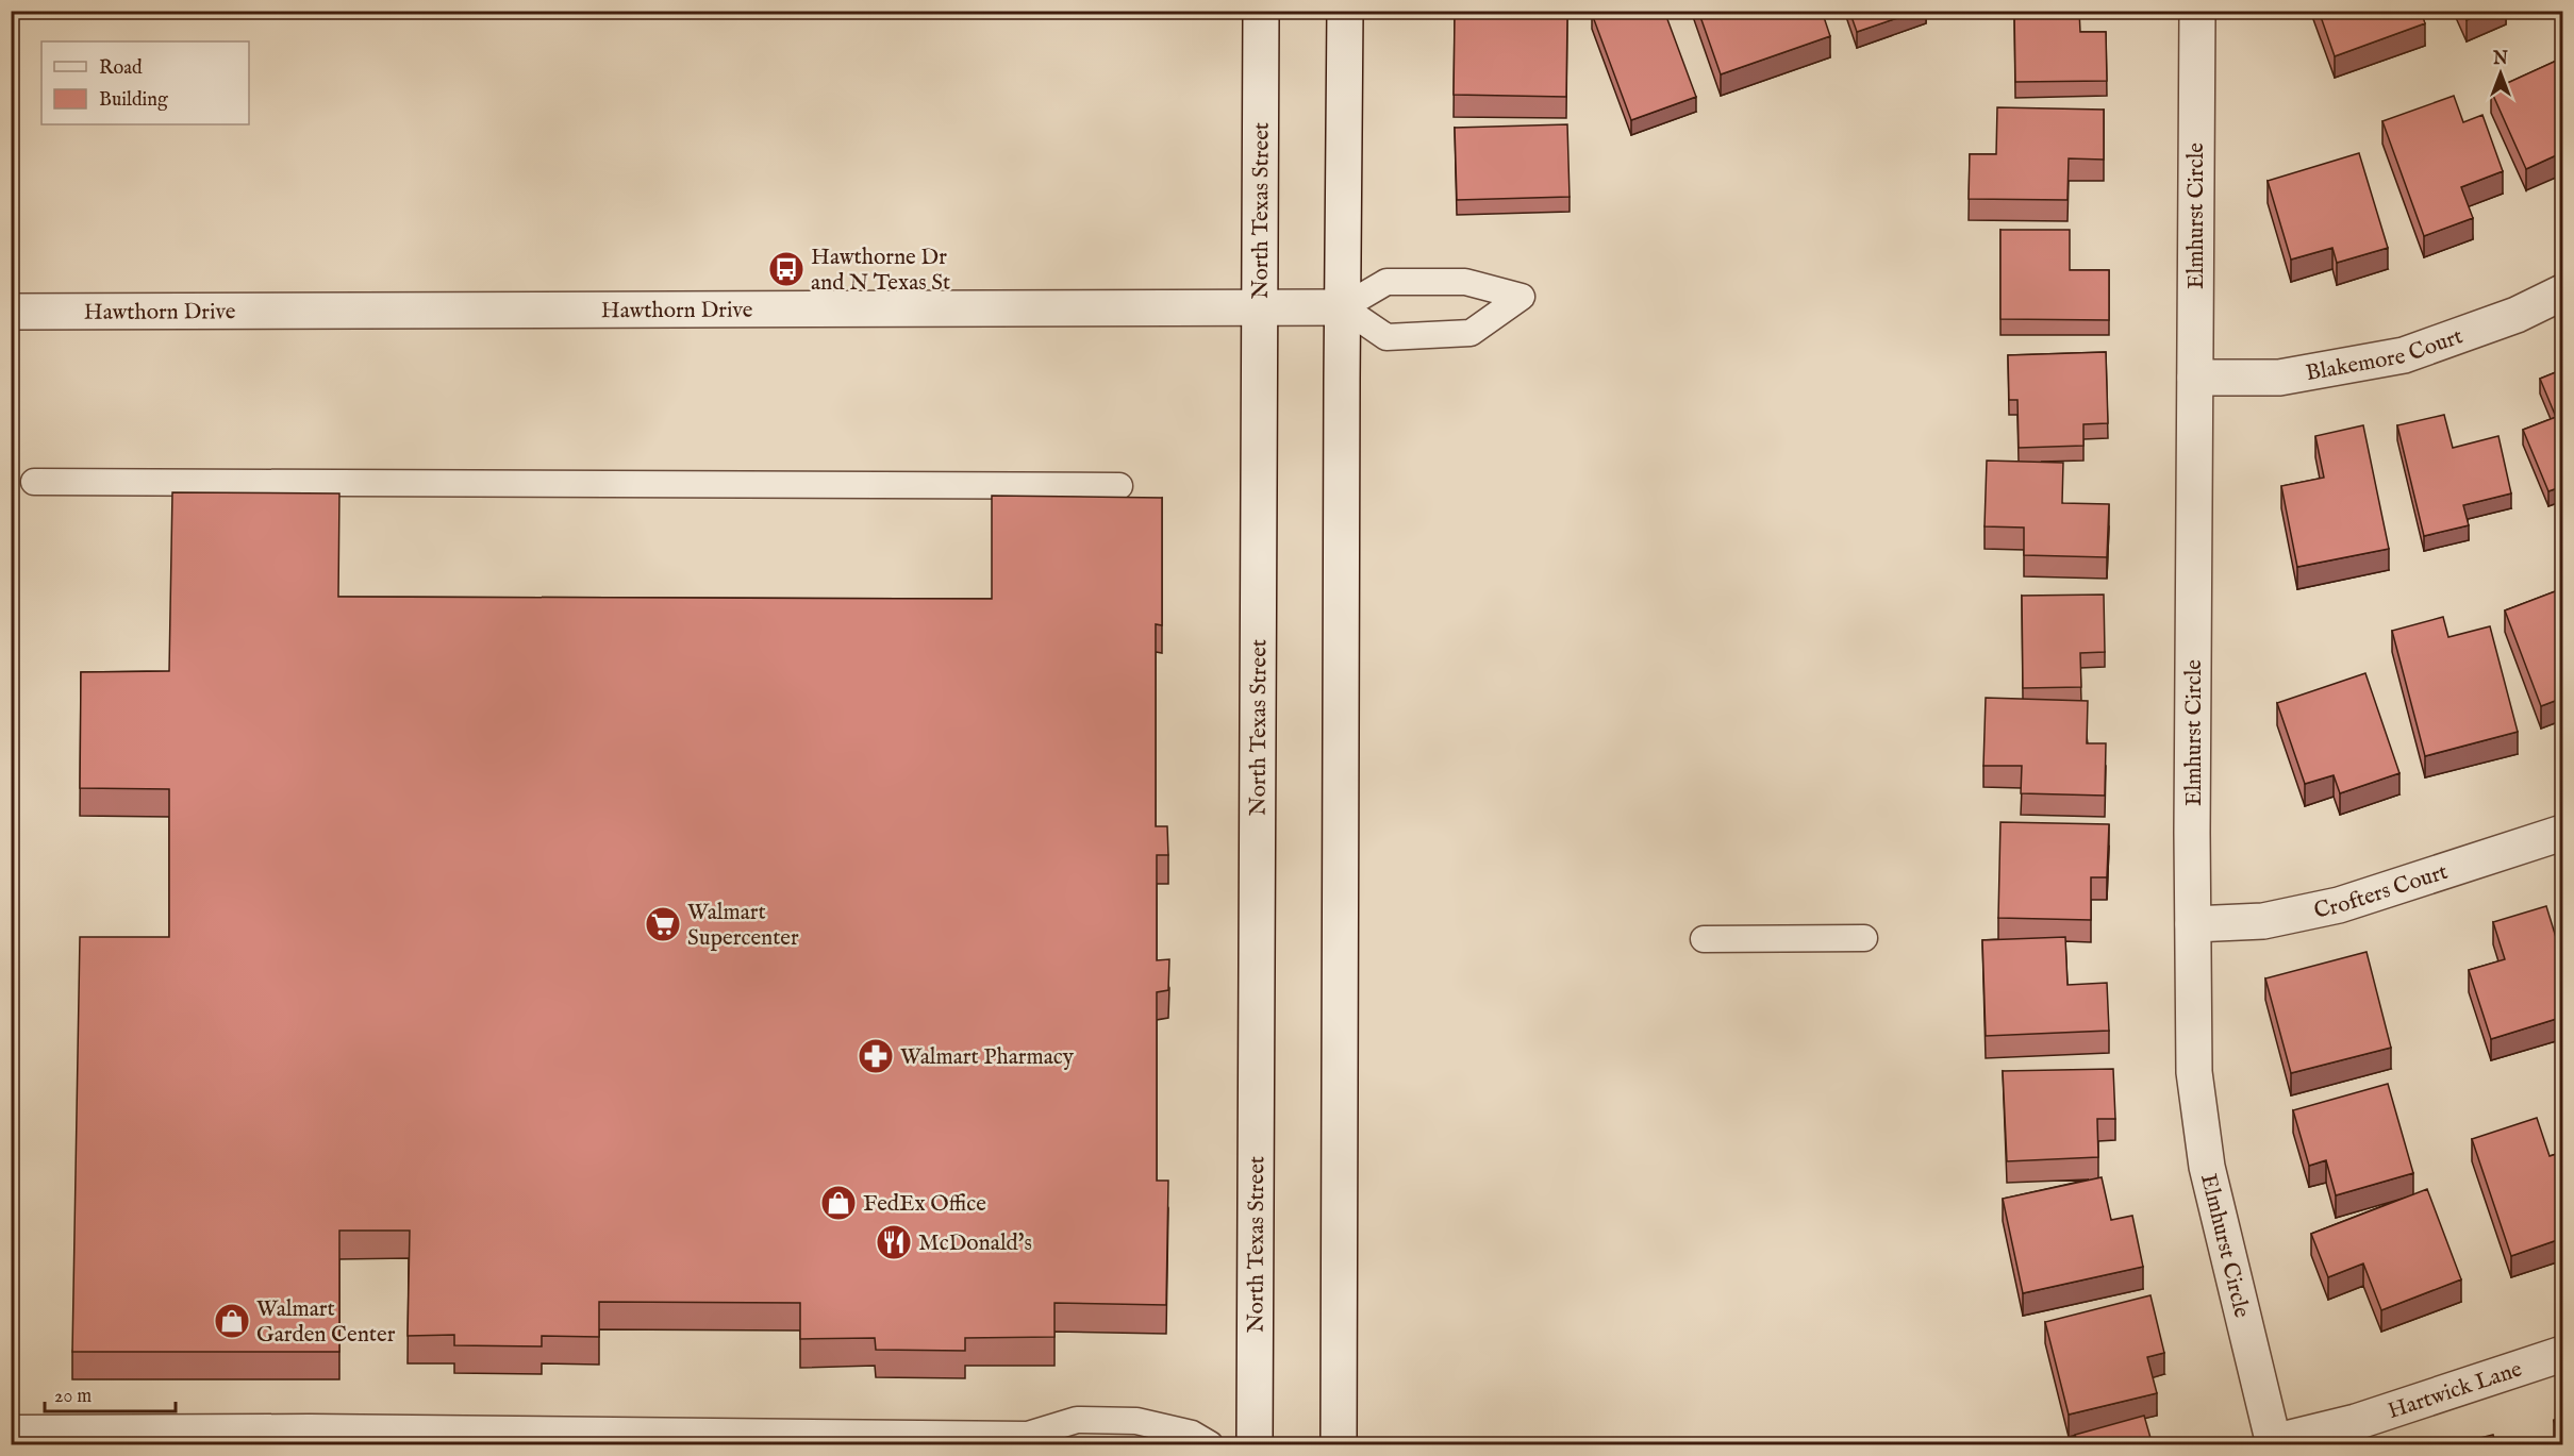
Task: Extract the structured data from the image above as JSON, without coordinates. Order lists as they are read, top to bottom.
{
  "streets": {
    "street": [
      "North Texas Street",
      "Elmhurst Circle",
      "Hawthorn Drive",
      "Blakemore Court",
      "Crofters Court",
      "Hartwick Lane"
    ]
  },
  "crossings": [
    ["North Texas Street", "Hawthorn Drive"],
    ["Elmhurst Circle", "Blakemore Court"],
    ["Elmhurst Circle", "Crofters Court"],
    ["Elmhurst Circle", "Hartwick Lane"]
  ],
  "places": {
    "bus stop": ["Hawthorne Dr and N Texas St"],
    "supermarket": ["Walmart Supercenter"],
    "pharmacy": ["Walmart Pharmacy"],
    "shop": ["FedEx Office", "Walmart Garden Center"],
    "restaurant": ["McDonald's"]
  },
  "legend": ["Road", "Building"],
  "scale_bar": "20 m",
  "north": "top"
}
